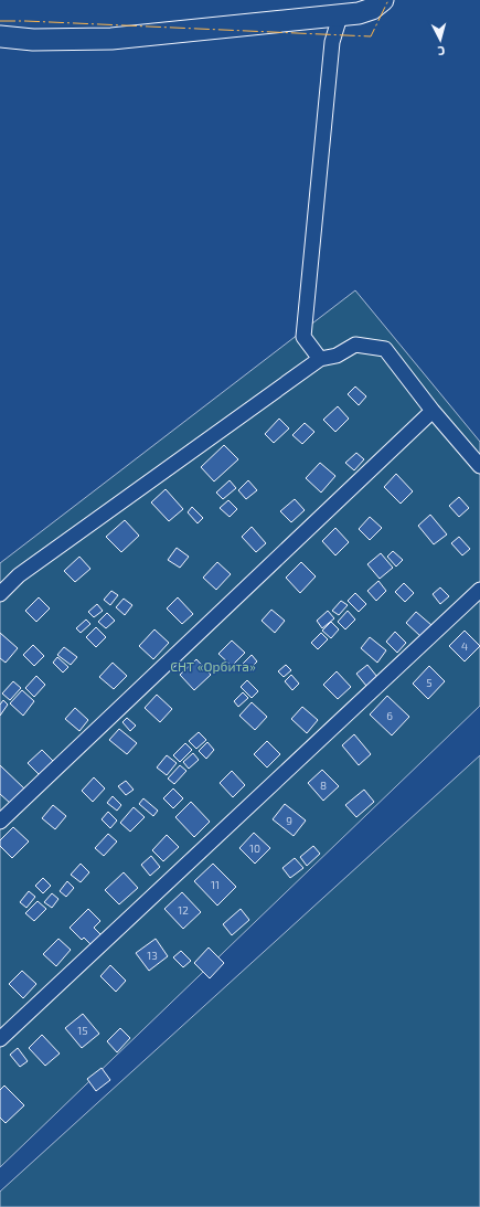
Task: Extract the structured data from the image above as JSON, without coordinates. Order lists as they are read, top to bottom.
{
  "parks": ["СНТ «Орбита»"],
  "house_numbers": [
    "4",
    "5",
    "6",
    "8",
    "9",
    "10",
    "11",
    "12",
    "13",
    "15"
  ],
  "north": "bottom"
}
